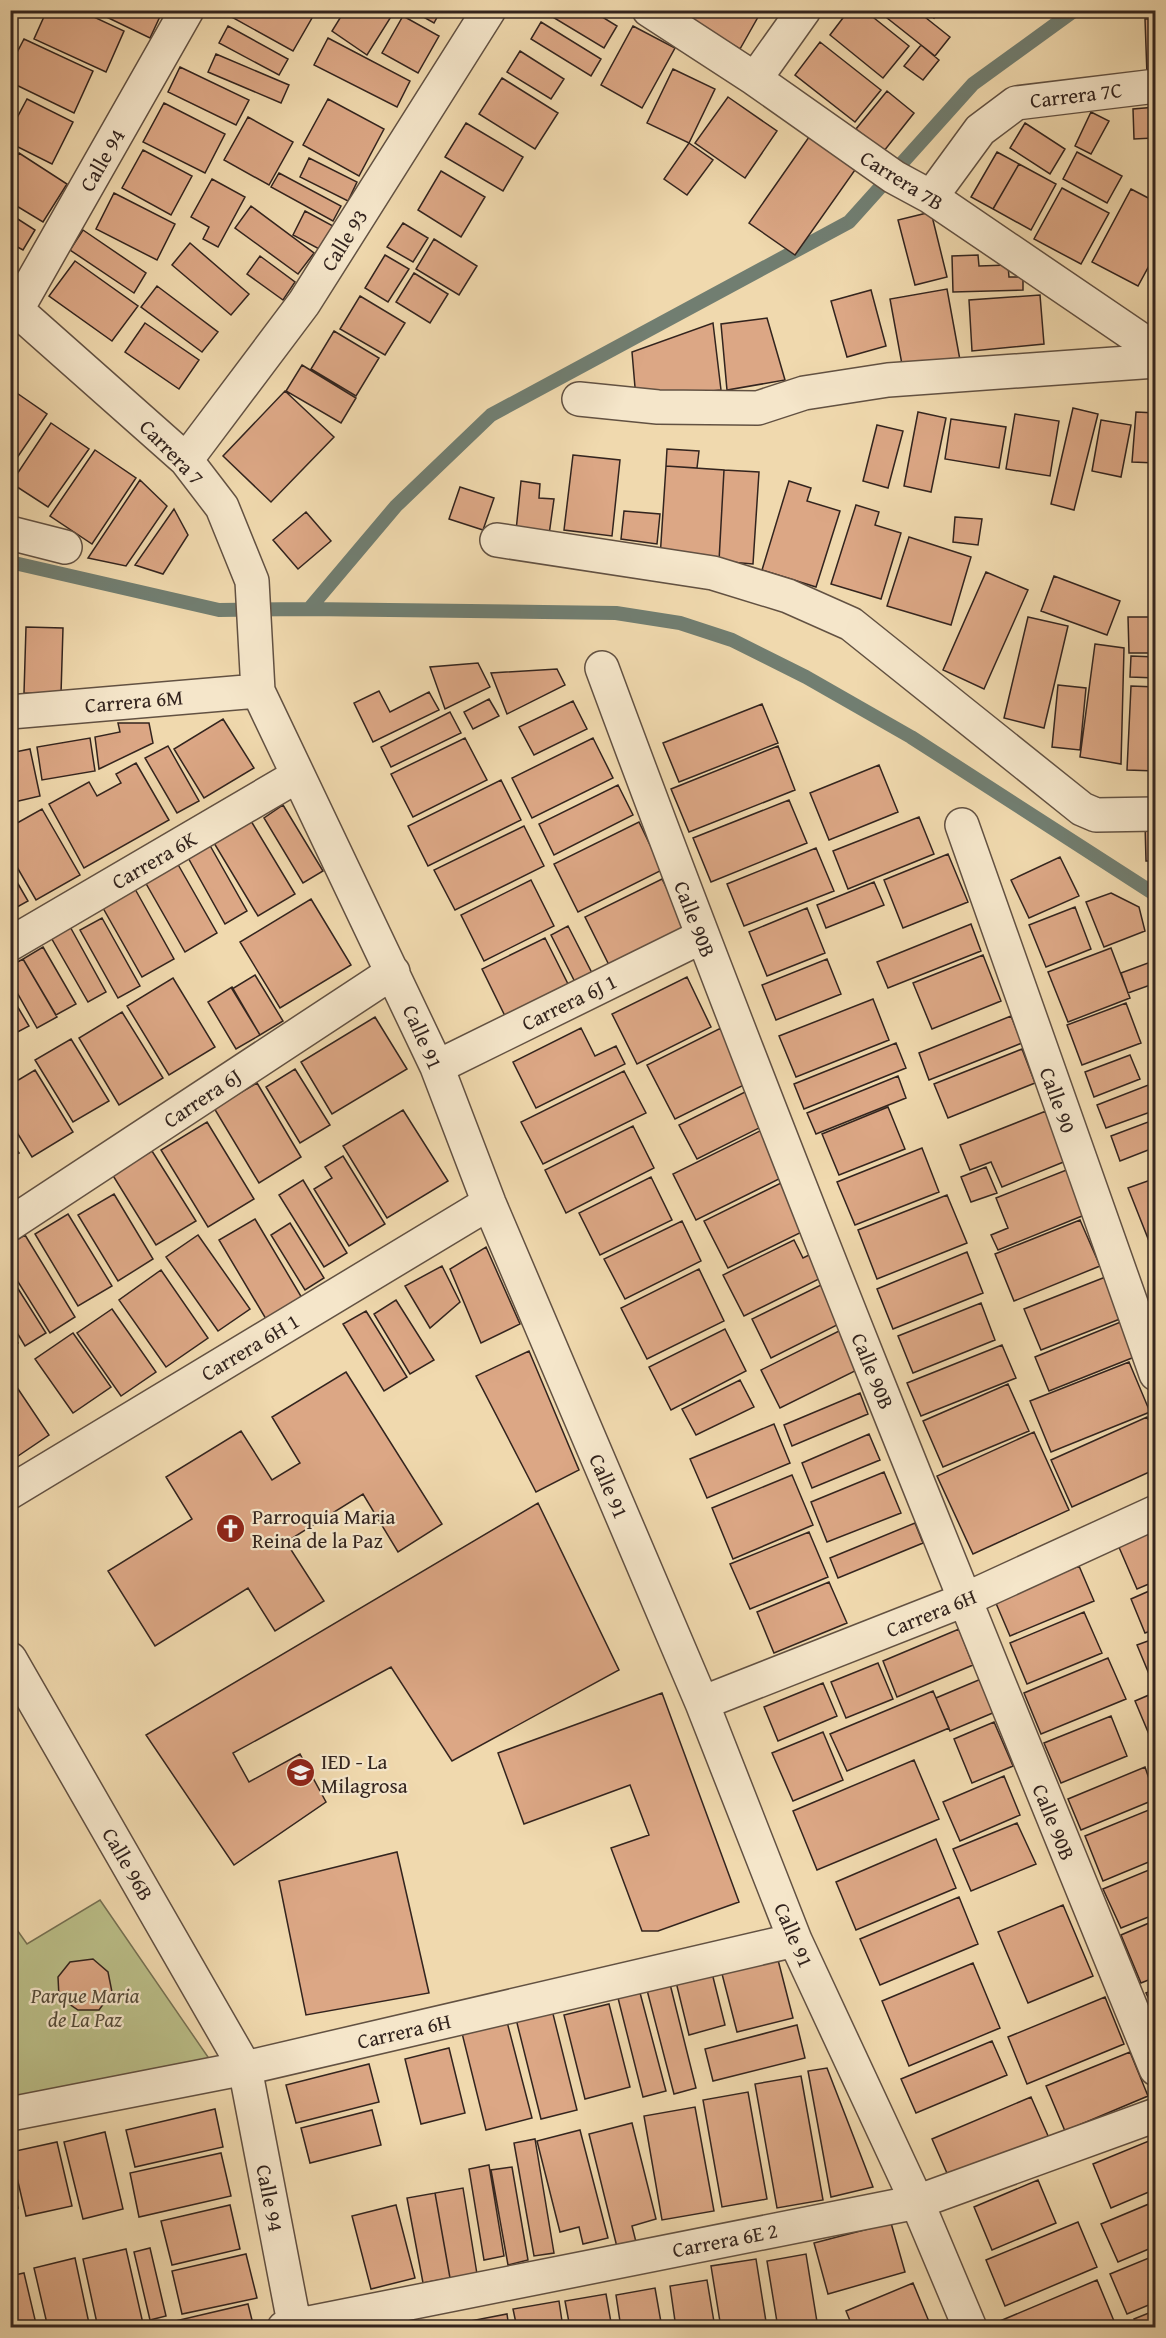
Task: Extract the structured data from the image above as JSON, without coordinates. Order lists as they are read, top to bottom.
{
  "streets": {
    "street": [
      "Carrera 7C",
      "Calle 94",
      "Carrera 7B",
      "Calle 93",
      "Carrera 7",
      "Carrera 6M",
      "Carrera 6K",
      "Calle 90B",
      "Carrera 6J 1",
      "Calle 91",
      "Carrera 6J",
      "Calle 90",
      "Carrera 6H 1",
      "Carrera 6H",
      "Calle 96B",
      "Carrera 6E 2"
    ]
  },
  "crossings": [
    ["Carrera 7C", "Carrera 7B"],
    ["Calle 94", "Carrera 7"],
    ["Calle 94", "Carrera 6H"],
    ["Calle 94", "Calle 96B"],
    ["Calle 94", "Carrera 6E 2"],
    ["Calle 93", "Carrera 7"],
    ["Carrera 7", "Calle 91"],
    ["Carrera 6M", "Calle 91"],
    ["Carrera 6K", "Calle 91"],
    ["Calle 90B", "Carrera 6J 1"],
    ["Calle 90B", "Carrera 6H"],
    ["Carrera 6J 1", "Calle 91"],
    ["Calle 91", "Carrera 6J"],
    ["Calle 91", "Carrera 6H 1"],
    ["Calle 91", "Carrera 6H"],
    ["Calle 91", "Carrera 6E 2"],
    ["Carrera 6H", "Calle 96B"]
  ],
  "parks": ["Parque Maria de La Paz"],
  "places": {
    "church": ["Parroquia Maria Reina de la Paz"],
    "school or university": ["IED - La Milagrosa"]
  }
}
